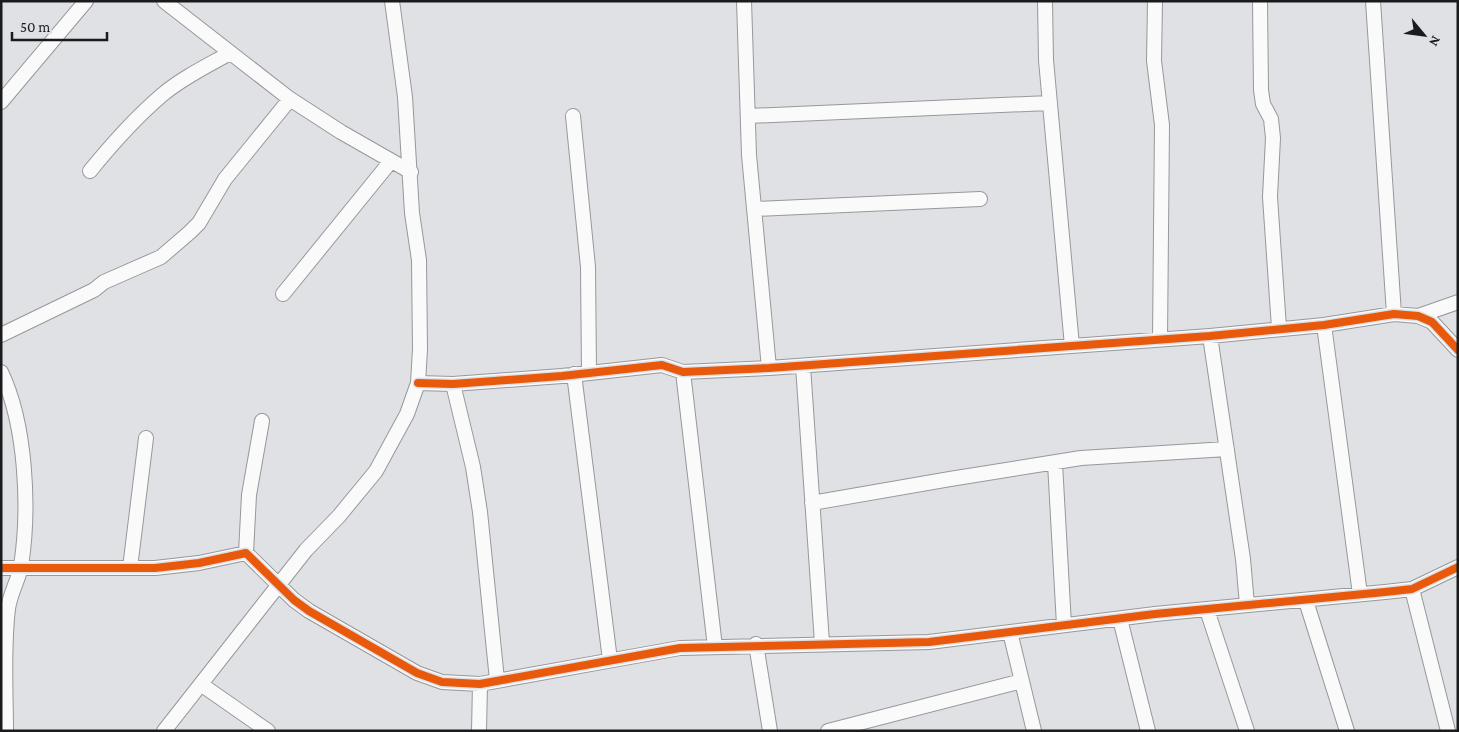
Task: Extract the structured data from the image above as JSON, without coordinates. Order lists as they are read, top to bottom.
{
  "scale_bar": "50 m",
  "north": "bottom right"
}
